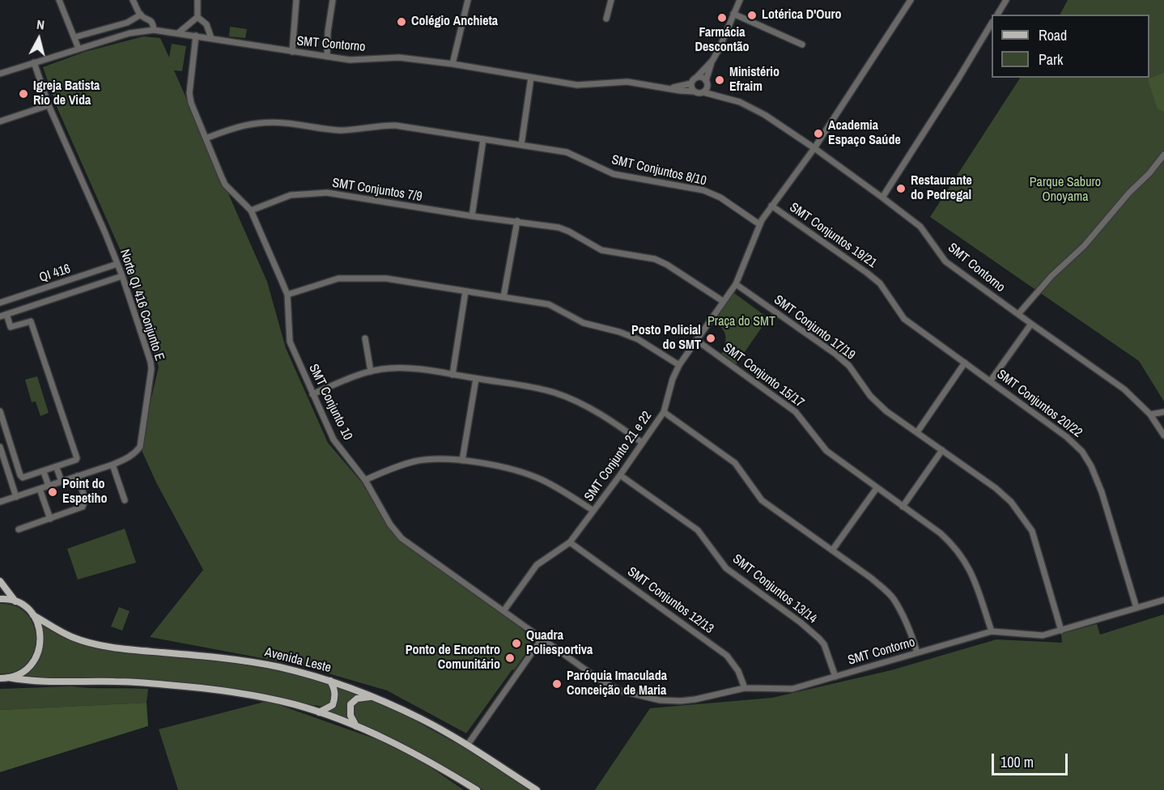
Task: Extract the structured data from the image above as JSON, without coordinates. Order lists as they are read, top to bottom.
{
  "streets": {
    "main road": ["Avenida Leste"],
    "street": [
      "SMT Contorno",
      "SMT Conjuntos 8/10",
      "SMT Conjuntos 7/9",
      "SMT Conjuntos 19/21",
      "QI 416",
      "Norte QI 416 Conjunto E",
      "SMT Conjunto 17/19",
      "SMT Conjunto 15/17",
      "SMT Conjunto 10",
      "SMT Conjuntos 20/22",
      "SMT Conjunto 21 e 22",
      "SMT Conjuntos 13/14",
      "SMT Conjuntos 12/13"
    ]
  },
  "crossings": [
    ["SMT Contorno", "Norte QI 416 Conjunto E"],
    ["SMT Contorno", "SMT Conjunto 17/19"],
    ["SMT Contorno", "SMT Conjunto 15/17"],
    ["SMT Contorno", "SMT Conjunto 10"],
    ["SMT Contorno", "SMT Conjuntos 20/22"],
    ["SMT Contorno", "SMT Conjunto 21 e 22"],
    ["SMT Contorno", "SMT Conjuntos 13/14"],
    ["SMT Contorno", "SMT Conjuntos 12/13"],
    ["SMT Conjuntos 8/10", "SMT Conjunto 10"],
    ["SMT Conjuntos 8/10", "SMT Conjunto 21 e 22"],
    ["SMT Conjuntos 7/9", "SMT Conjunto 10"],
    ["SMT Conjuntos 7/9", "SMT Conjunto 21 e 22"],
    ["SMT Conjuntos 19/21", "SMT Conjuntos 20/22"],
    ["SMT Conjuntos 19/21", "SMT Conjunto 21 e 22"],
    ["QI 416", "Norte QI 416 Conjunto E"],
    ["SMT Conjunto 17/19", "SMT Conjunto 21 e 22"],
    ["SMT Conjunto 15/17", "SMT Conjunto 21 e 22"],
    ["SMT Conjunto 10", "SMT Conjunto 21 e 22"],
    ["SMT Conjunto 10", "SMT Conjuntos 12/13"],
    ["SMT Conjunto 21 e 22", "SMT Conjuntos 13/14"],
    ["SMT Conjunto 21 e 22", "SMT Conjuntos 12/13"]
  ],
  "parks": ["Parque Saburo Onoyama", "Praça do SMT"],
  "places": [
    "Lotérica D'Ouro",
    "Farmácia Descontão",
    "Colégio Anchieta",
    "Ministério Efraim",
    "Igreja Batista Rio de Vida",
    "Academia Espaço Saúde",
    "Restaurante do Pedregal",
    "Posto Policial do SMT",
    "Point do Espetiho",
    "Quadra Poliesportiva",
    "Ponto de Encontro Comunitário",
    "Paróquia Imaculada Conceição de Maria"
  ],
  "legend": ["Road", "Park"],
  "scale_bar": "100 m",
  "north": "top"
}
